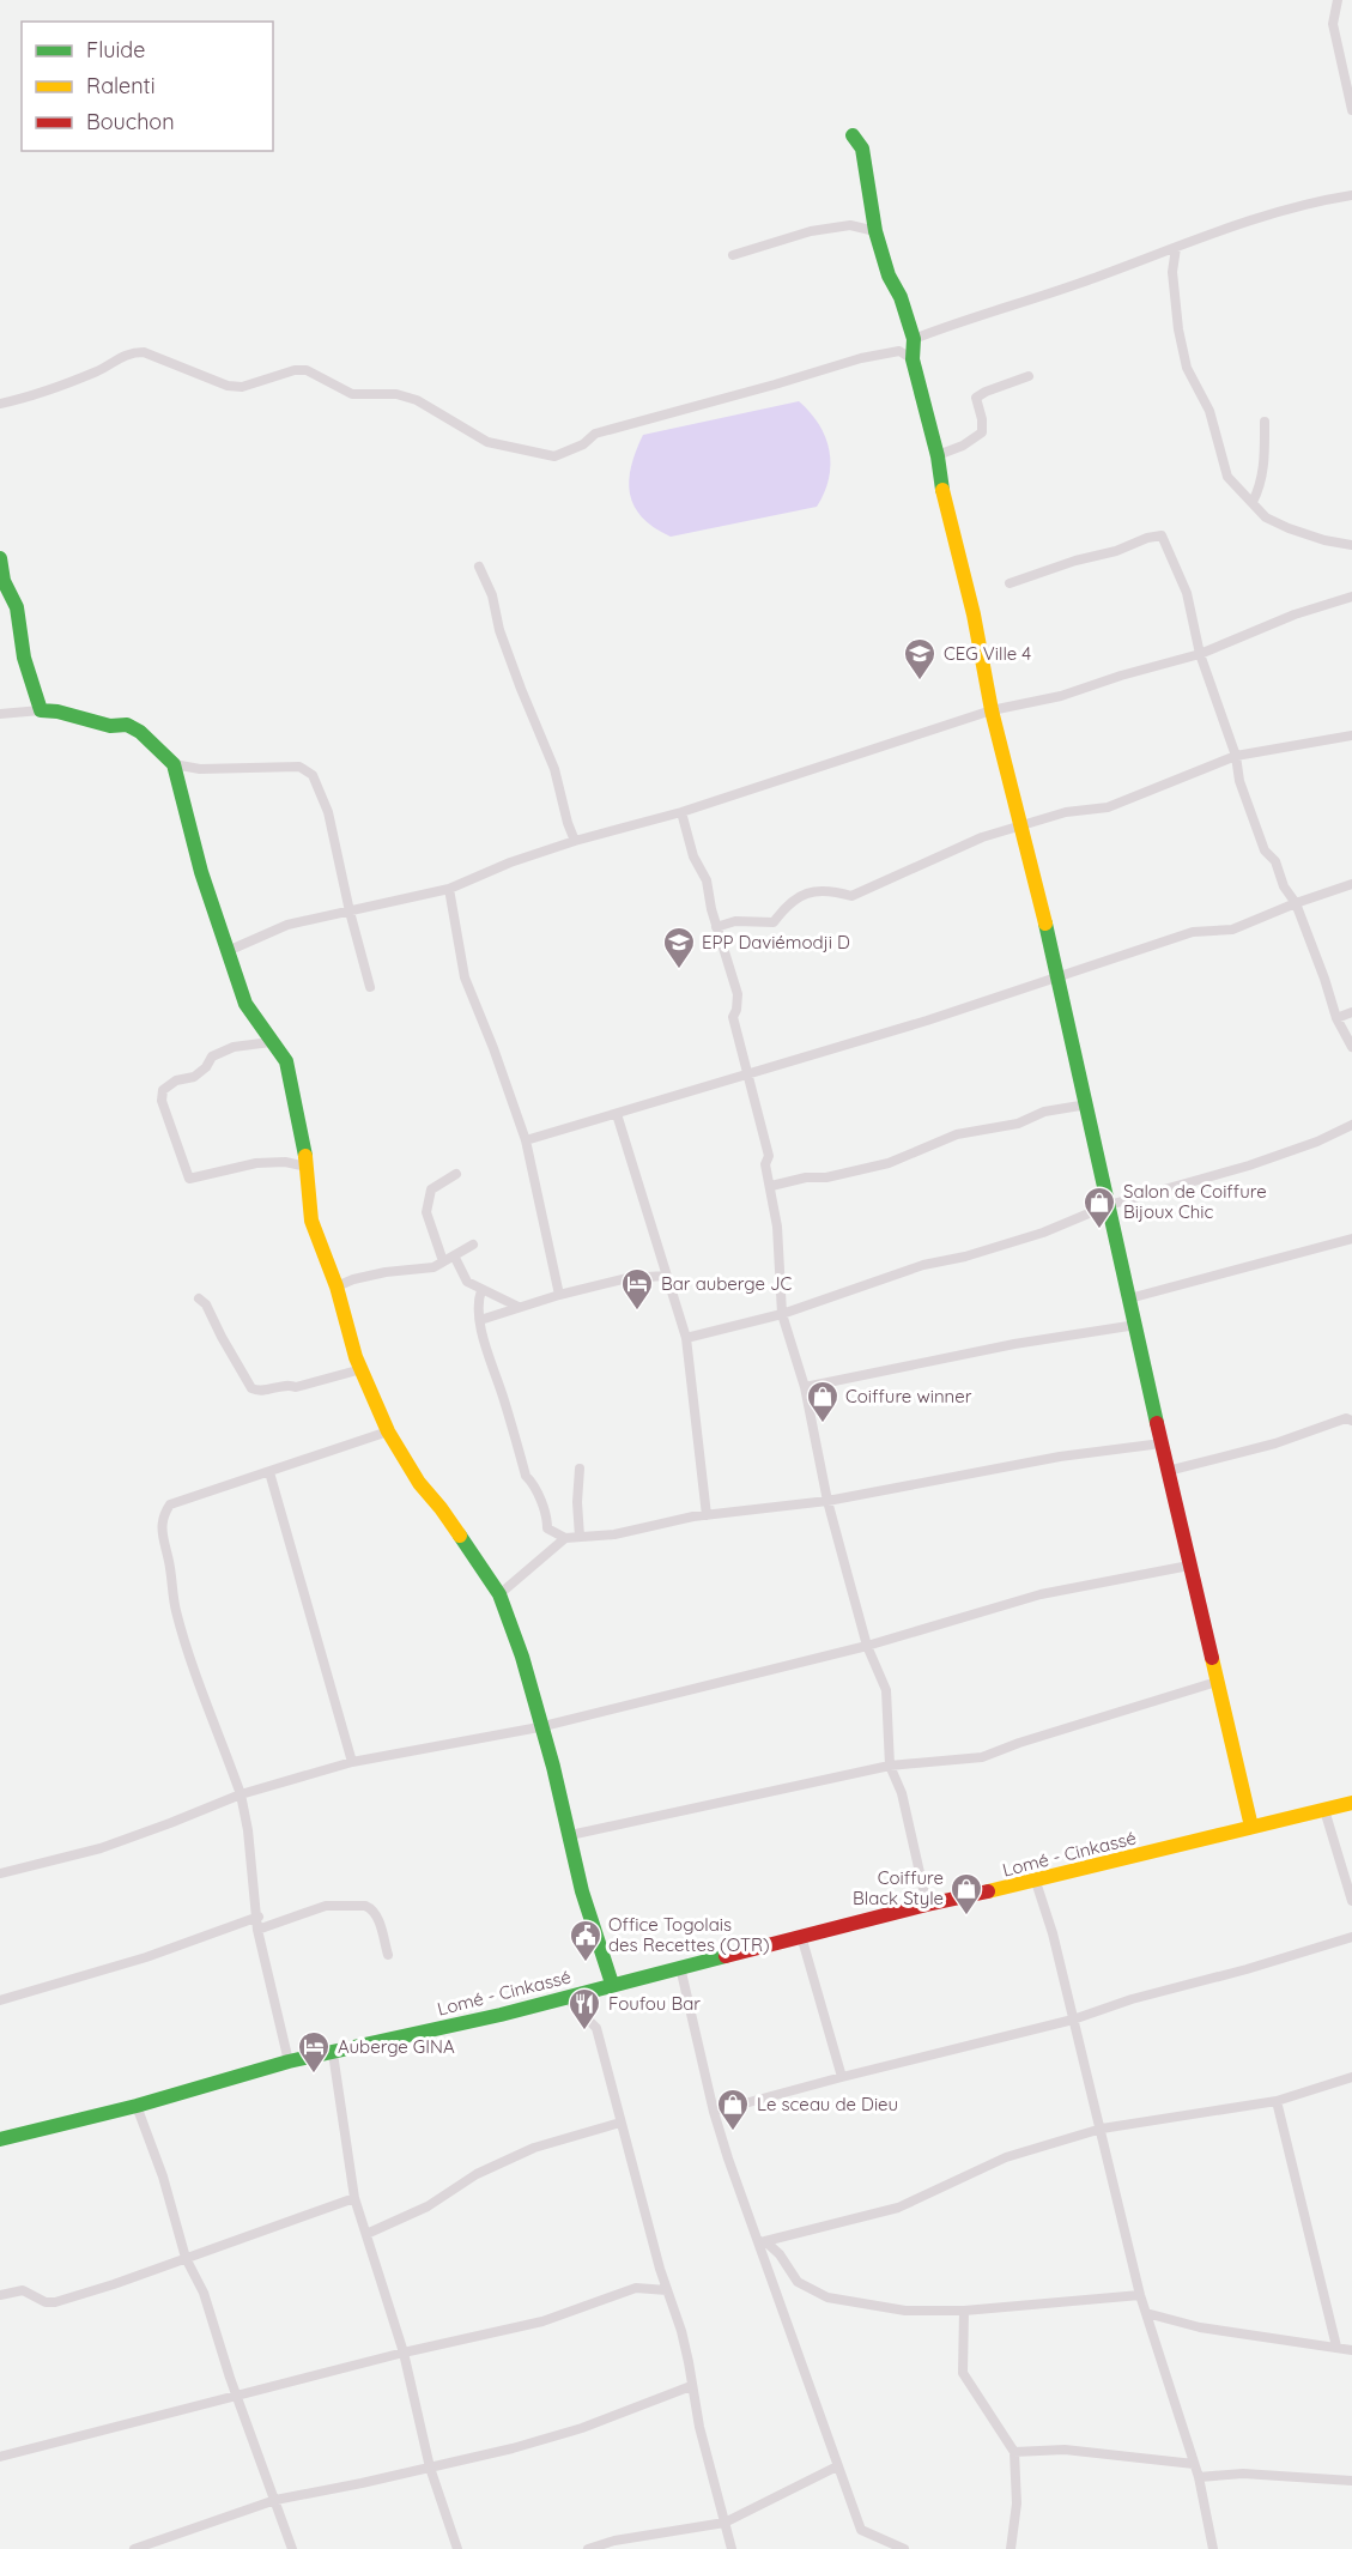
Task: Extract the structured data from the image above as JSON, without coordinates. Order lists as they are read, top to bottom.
{
  "streets": {
    "main road": ["Lomé - Cinkassé"]
  },
  "places": {
    "school or university": ["CEG Ville 4", "EPP Daviémodji D"],
    "shop": [
      "Salon de Coiffure Bijoux Chic",
      "Coiffure winner",
      "Coiffure Black Style",
      "Le sceau de Dieu"
    ],
    "hotel": ["Bar auberge JC", "Auberge GINA"],
    "public building": ["Office Togolais des Recettes (OTR)"],
    "restaurant": ["Foufou Bar"]
  },
  "legend": ["Fluide", "Ralenti", "Bouchon"]
}
